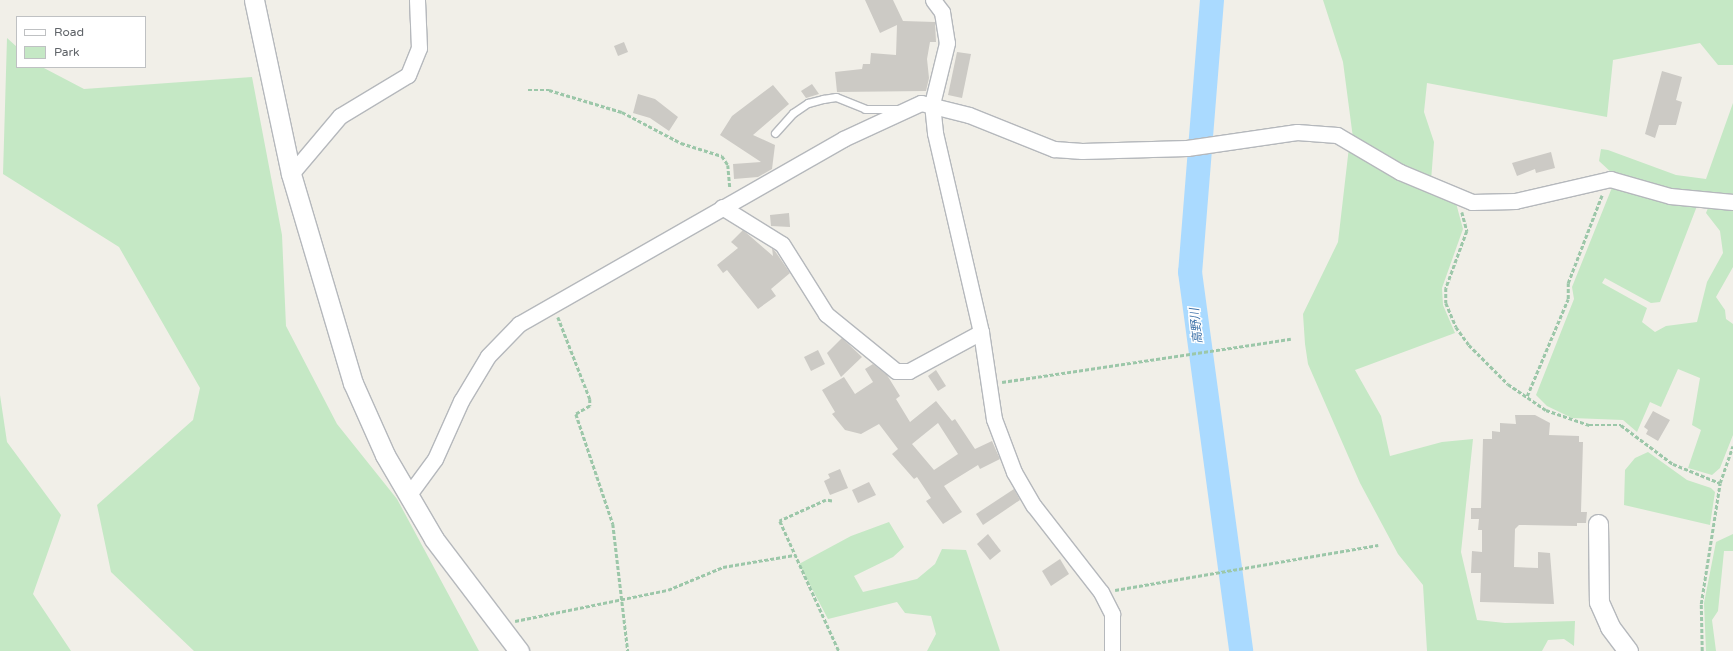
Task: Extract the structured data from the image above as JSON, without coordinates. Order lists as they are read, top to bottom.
{
  "water": ["高野川"],
  "legend": ["Road", "Park"]
}
